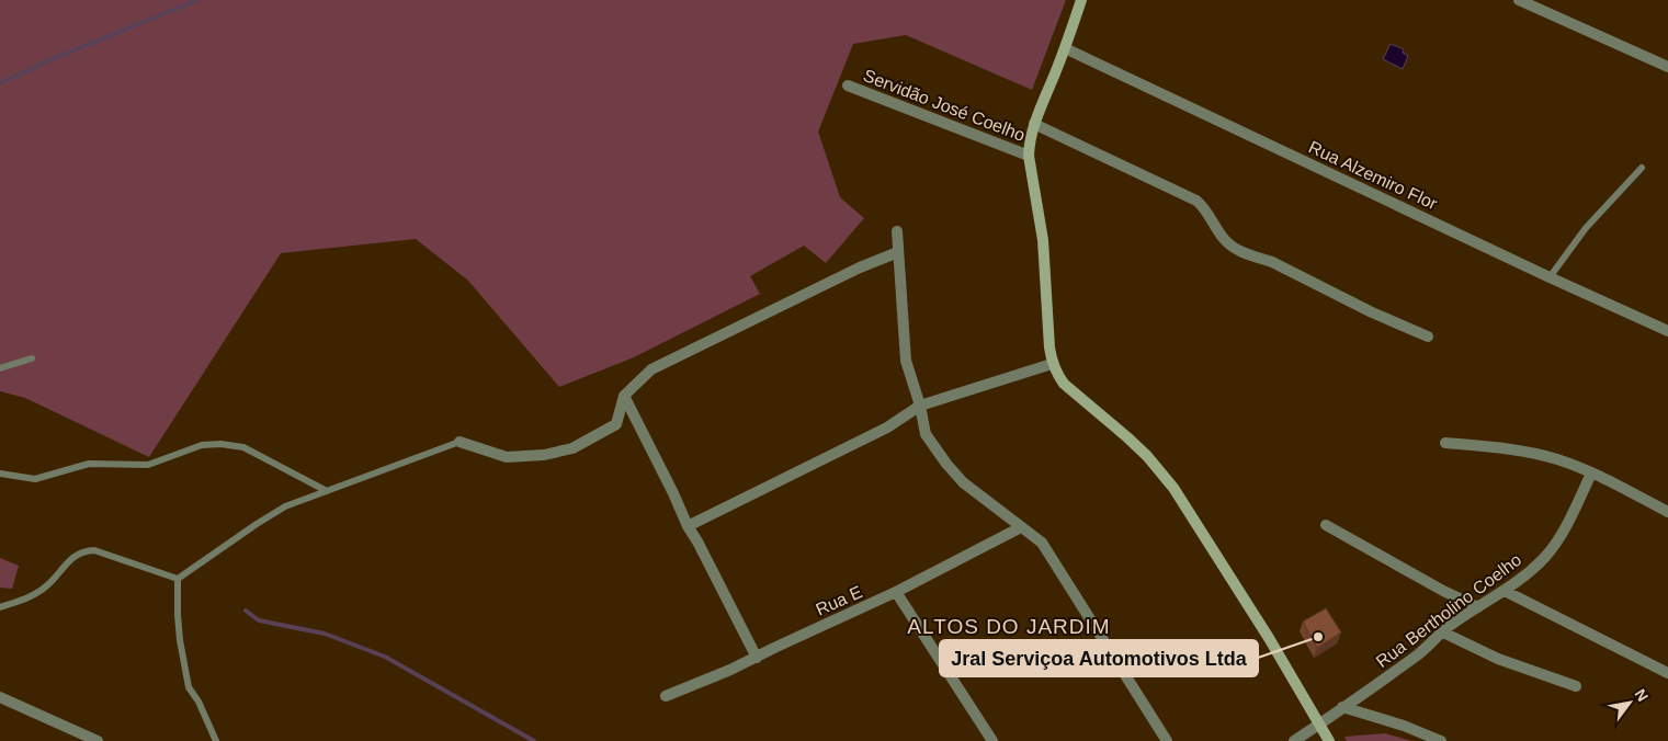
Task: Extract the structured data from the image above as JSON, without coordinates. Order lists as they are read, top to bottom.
{
  "streets": {
    "street": [
      "Servidão José Coelho",
      "Rua Alzemiro Flor",
      "Rua E",
      "Rua Bertholino Coelho"
    ]
  },
  "districts": ["ALTOS DO JARDIM"],
  "places": ["Jral Serviçoa Automotivos Ltda"],
  "north": "top right"
}
